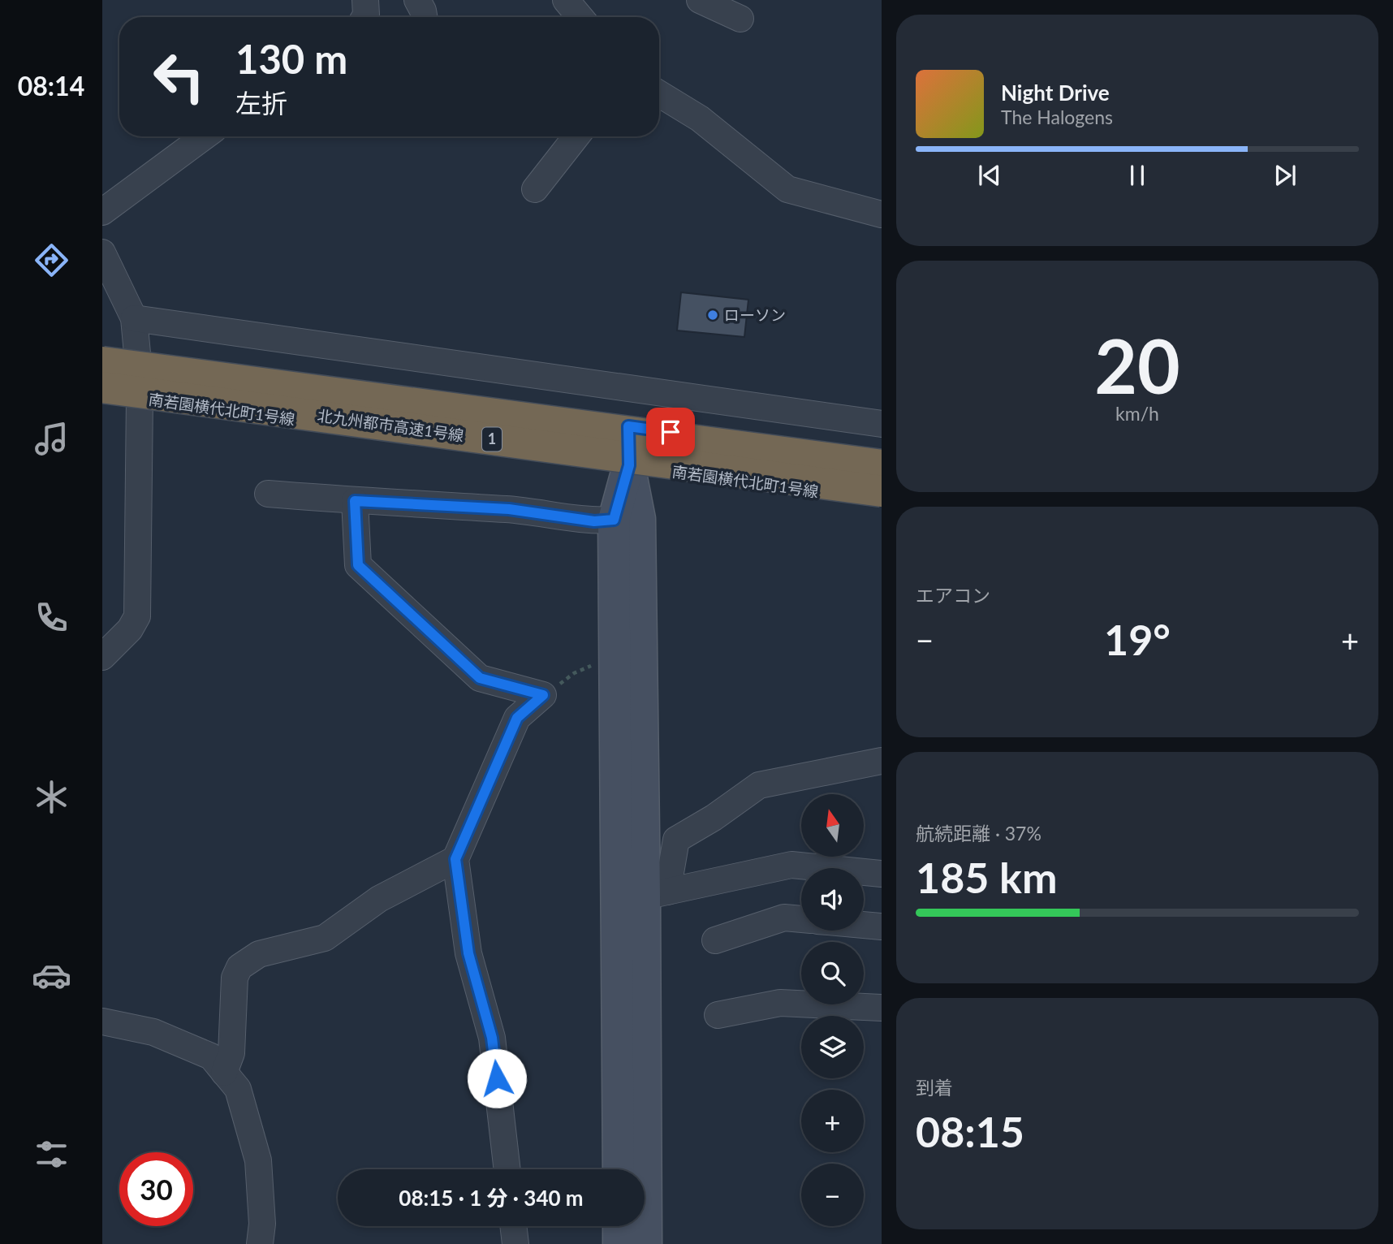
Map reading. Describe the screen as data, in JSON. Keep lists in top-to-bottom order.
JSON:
{
  "streets": {
    "highway": ["北九州都市高速1号線", "1"],
    "street": ["南若園横代北町1号線"]
  },
  "places": ["ローソン"],
  "north": "top",
  "page": {
    "tabs": "08:14",
    "turn": ["130 m", "左折"],
    "song": ["Night Drive", "The Halogens"],
    "tile": [
      ["20", "km/h"],
      "エアコン",
      ["航続距離 · 37%", "185 km"],
      ["到着", "08:15"]
    ],
    "heat": ["−", "19°", "+"],
    "map_buttons": ["+", "−"],
    "limit": "30",
    "trip": "08:15 · 1 分 · 340 m"
  }
}
